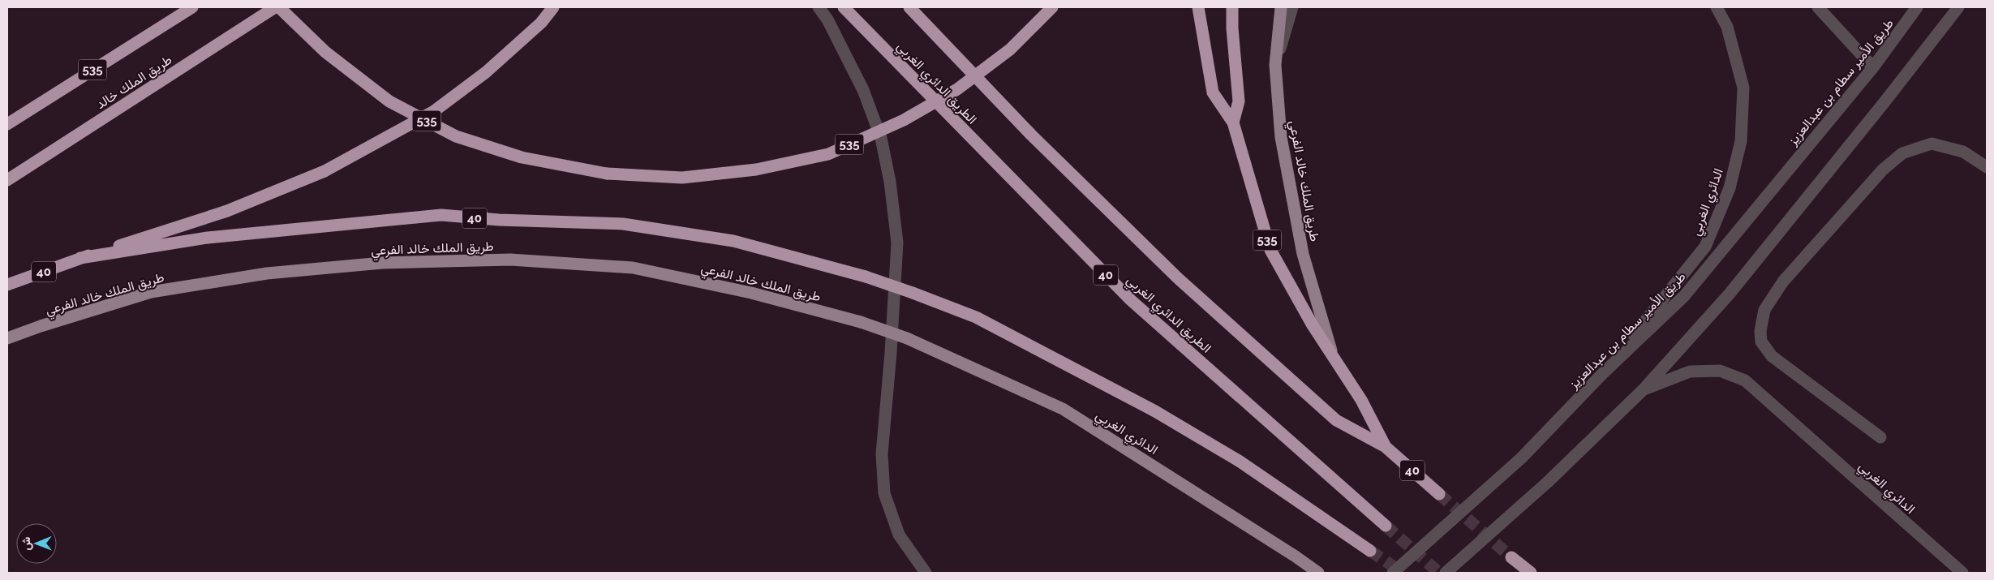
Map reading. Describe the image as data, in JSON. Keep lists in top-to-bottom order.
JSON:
{
  "streets": {
    "highway": [
      "535",
      "طريق الملك خالد",
      "الطريق الدائري الغربي",
      "40"
    ],
    "main road": ["طريق الملك خالد الفرعي", "الدائري الغربي"],
    "street": ["طريق الأمير سطام بن عبدالعزيز"]
  },
  "crossings": [
    ["535", "طريق الملك خالد الفرعي"],
    ["535", "40"],
    ["طريق الأمير سطام بن عبدالعزيز", "الدائري الغربي"],
    ["طريق الملك خالد الفرعي", "الدائري الغربي"]
  ],
  "north": "left"
}
